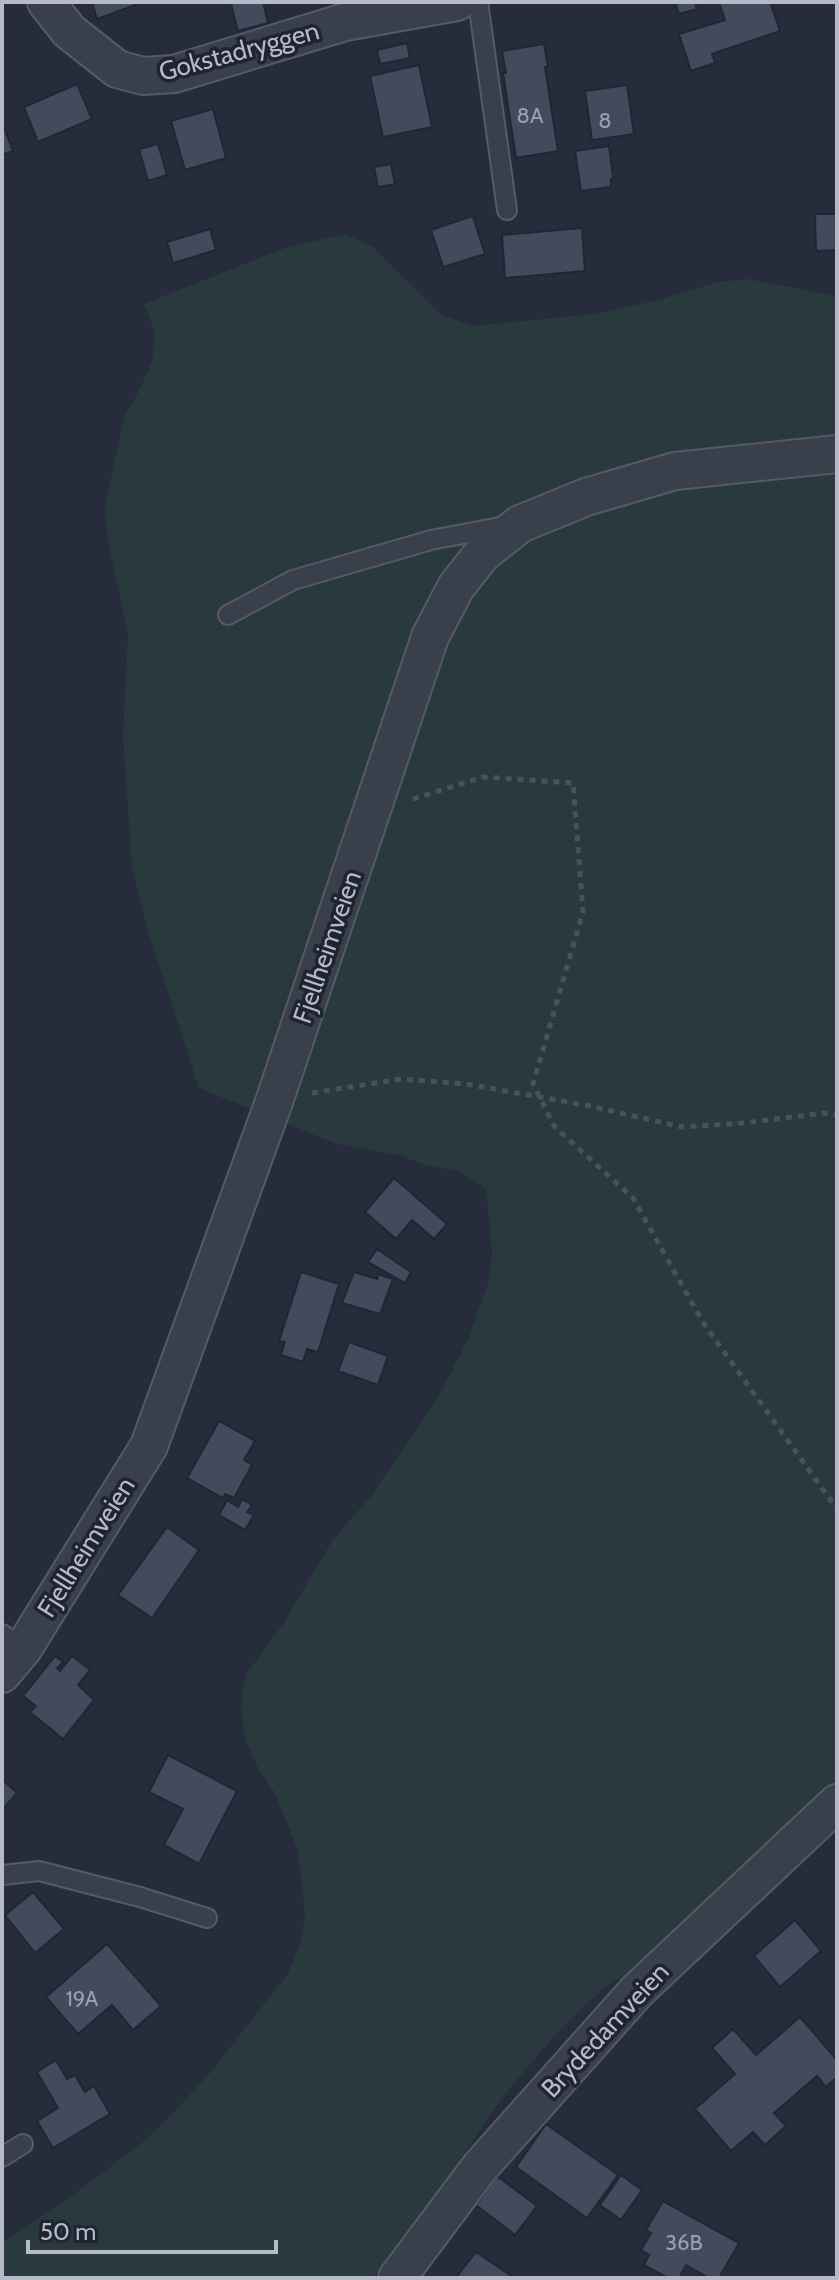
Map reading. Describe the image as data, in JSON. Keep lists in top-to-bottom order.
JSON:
{
  "streets": {
    "street": ["Gokstadryggen", "Fjellheimveien", "Brydedamveien"]
  },
  "house_numbers": [
    "8A",
    "8",
    "19A",
    "36B"
  ],
  "scale_bar": "50 m"
}
